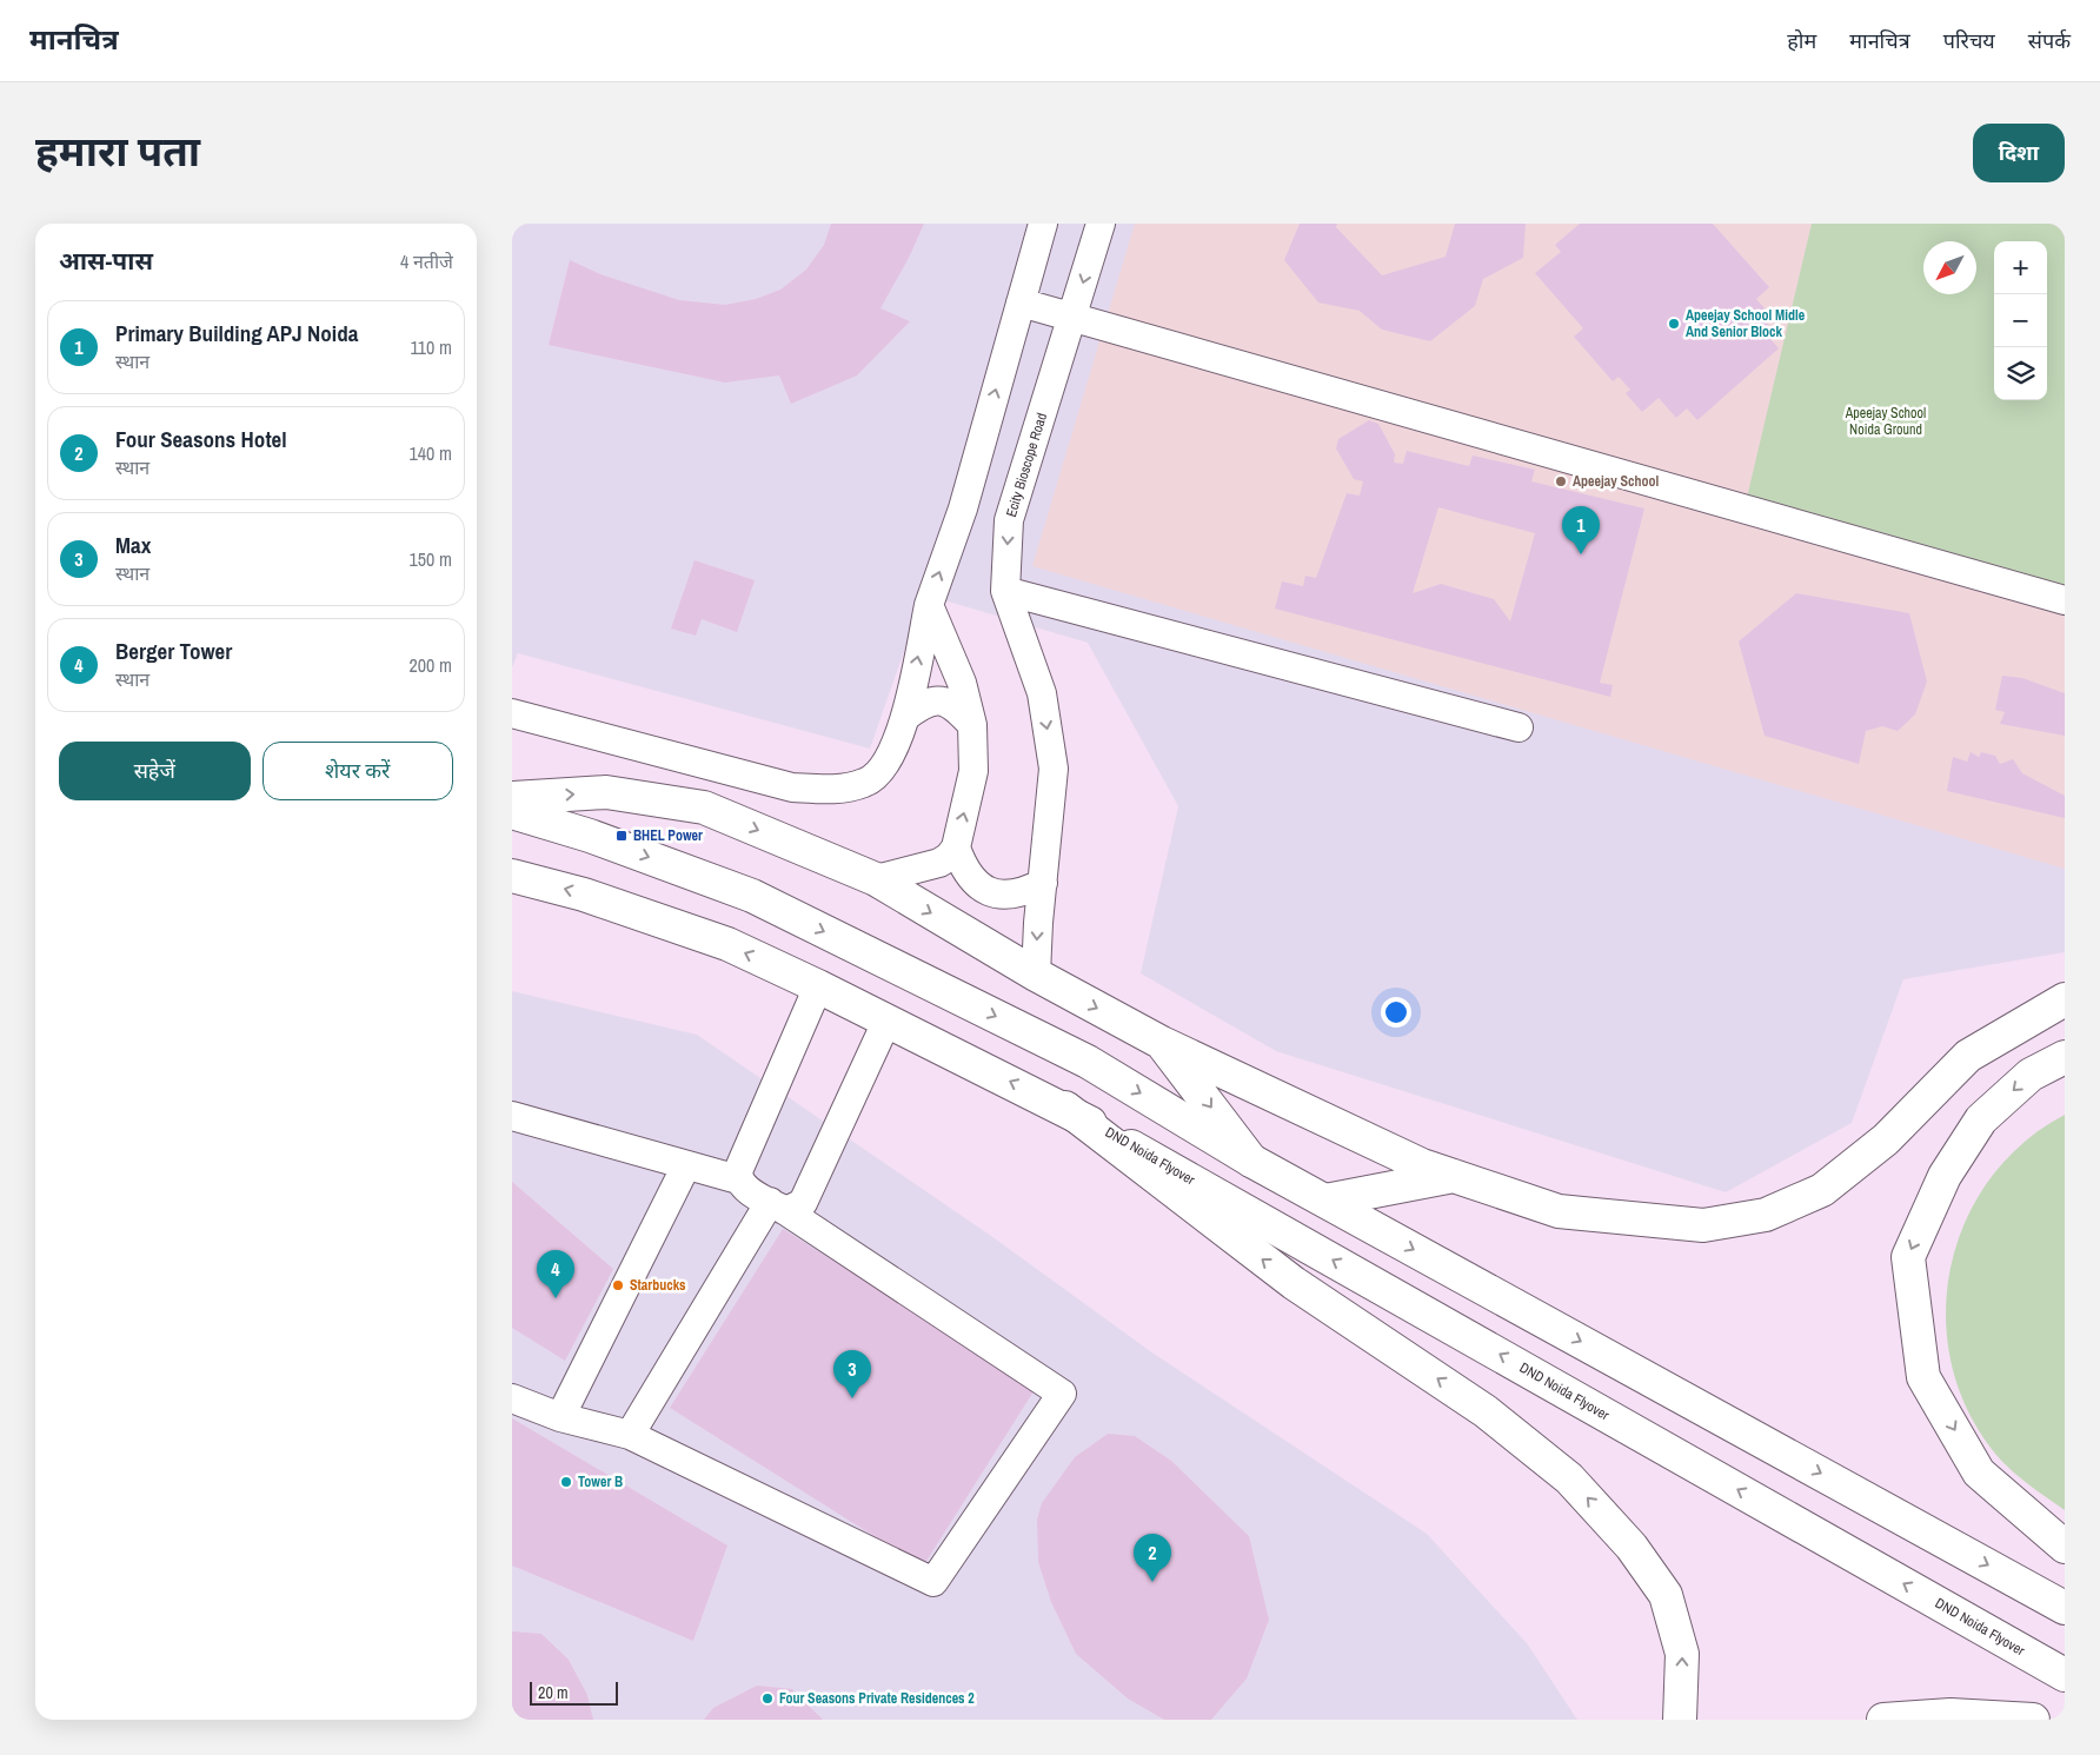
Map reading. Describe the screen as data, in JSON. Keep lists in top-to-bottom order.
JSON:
{
  "streets": {
    "main road": ["DND Noida Flyover"],
    "lane": ["Ecity Bioscope Road"]
  },
  "parks": ["Apeejay School Noida Ground"],
  "places": {
    "other": [
      "Apeejay School Midle And Senior Block",
      "Apeejay School",
      "Starbucks",
      "Tower B",
      "Four Seasons Private Residences 2"
    ],
    "transit": ["BHEL Power"]
  },
  "scale_bar": "20 m",
  "north": "bottom left",
  "page": {
    "header": "मानचित्र",
    "nav": [
      "होम",
      "मानचित्र",
      "परिचय",
      "संपर्क"
    ],
    "title": "हमारा पता",
    "buttons": [
      "दिशा",
      ["सहेजें", "शेयर करें"]
    ],
    "heading": ["आस-पास", "4 नतीजे"],
    "map_buttons": ["+", "−"],
    "list": [
      {
        "mark": "1",
        "name": "Primary Building APJ Noida",
        "note": "स्थान",
        "value": "110 m"
      },
      {
        "mark": "2",
        "name": "Four Seasons Hotel",
        "note": "स्थान",
        "value": "140 m"
      },
      {
        "mark": "3",
        "name": "Max",
        "note": "स्थान",
        "value": "150 m"
      },
      {
        "mark": "4",
        "name": "Berger Tower",
        "note": "स्थान",
        "value": "200 m"
      }
    ],
    "pins": [
      "1",
      "4",
      "3",
      "2"
    ],
    "scale": "20 m"
  }
}
